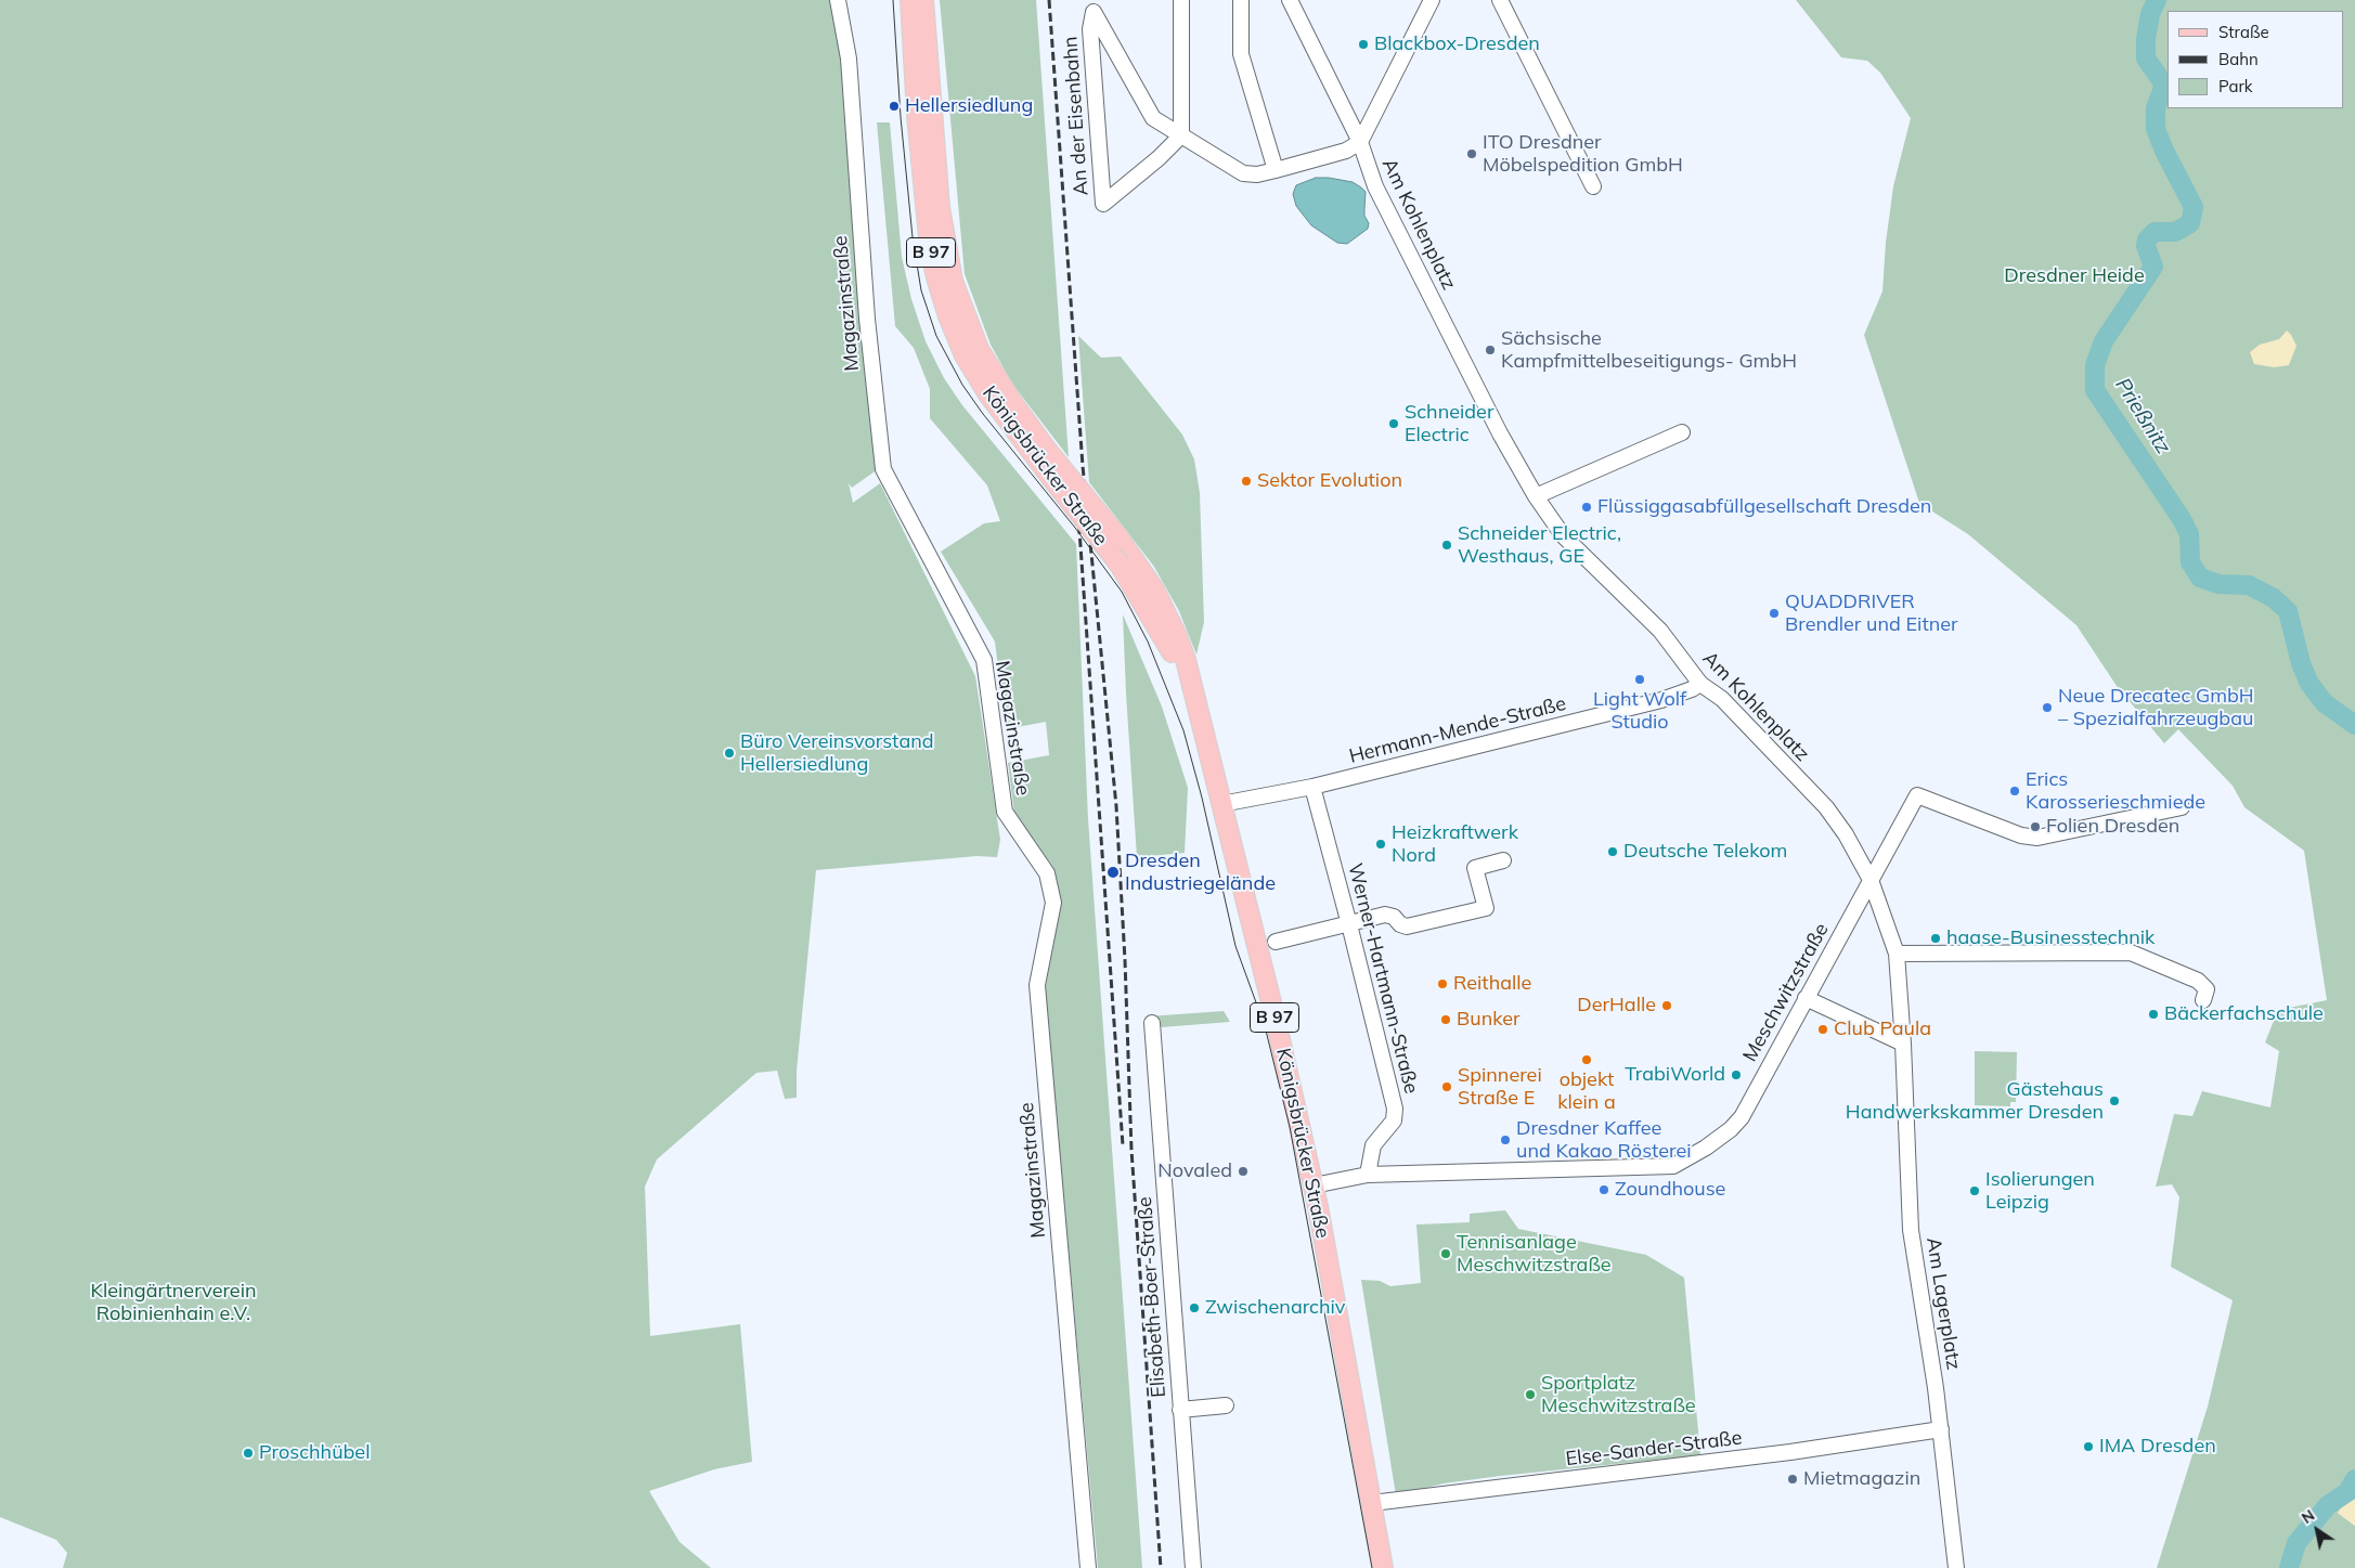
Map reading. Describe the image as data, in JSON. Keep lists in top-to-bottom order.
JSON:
{
  "streets": {
    "main road": ["B 97", "Königsbrücker Straße"],
    "street": [
      "An der Eisenbahn",
      "Am Kohlenplatz",
      "Magazinstraße",
      "Hermann-Mende-Straße",
      "Werner-Hartmann-Straße",
      "Meschwitzstraße",
      "Elisabeth-Boer-Straße",
      "Am Lagerplatz",
      "Else-Sander-Straße"
    ]
  },
  "crossings": [
    ["Am Kohlenplatz", "Hermann-Mende-Straße"],
    ["Am Kohlenplatz", "Meschwitzstraße"],
    ["Am Kohlenplatz", "Am Lagerplatz"],
    ["Königsbrücker Straße", "Hermann-Mende-Straße"],
    ["Königsbrücker Straße", "Meschwitzstraße"],
    ["Königsbrücker Straße", "Else-Sander-Straße"],
    ["Hermann-Mende-Straße", "Werner-Hartmann-Straße"],
    ["Werner-Hartmann-Straße", "Meschwitzstraße"],
    ["Meschwitzstraße", "Am Lagerplatz"],
    ["Am Lagerplatz", "Else-Sander-Straße"]
  ],
  "water": ["Prießnitz"],
  "parks": ["Dresdner Heide", "Kleingärtnerverein Robinienhain e.V."],
  "places": [
    "Blackbox-Dresden",
    "Hellersiedlung",
    "ITO Dresdner Möbelspedition GmbH",
    "Sächsische Kampfmittelbeseitigungs- GmbH",
    "Schneider Electric",
    "Sektor Evolution",
    "Flüssiggasabfüllgesellschaft Dresden",
    "Schneider Electric, Westhaus, GE",
    "QUADDRIVER Brendler und Eitner",
    "Light Wolf Studio",
    "Neue Drecatec GmbH – Spezialfahrzeugbau",
    "Büro Vereinsvorstand Hellersiedlung",
    "Erics Karosserieschmiede",
    "Folien Dresden",
    "Heizkraftwerk Nord",
    "Deutsche Telekom",
    "Dresden Industriegelände",
    "haase-Businesstechnik",
    "Reithalle",
    "DerHalle",
    "Bäckerfachschule",
    "Bunker",
    "Club Paula",
    "objekt klein a",
    "TrabiWorld",
    "Spinnerei Straße E",
    "Gästehaus Handwerkskammer Dresden",
    "Dresdner Kaffee und Kakao Rösterei",
    "Novaled",
    "Zoundhouse",
    "Isolierungen Leipzig",
    "Tennisanlage Meschwitzstraße",
    "Zwischenarchiv",
    "Sportplatz Meschwitzstraße",
    "IMA Dresden",
    "Proschhübel",
    "Mietmagazin"
  ],
  "legend": ["Straße", "Bahn", "Park"],
  "north": "top left"
}
